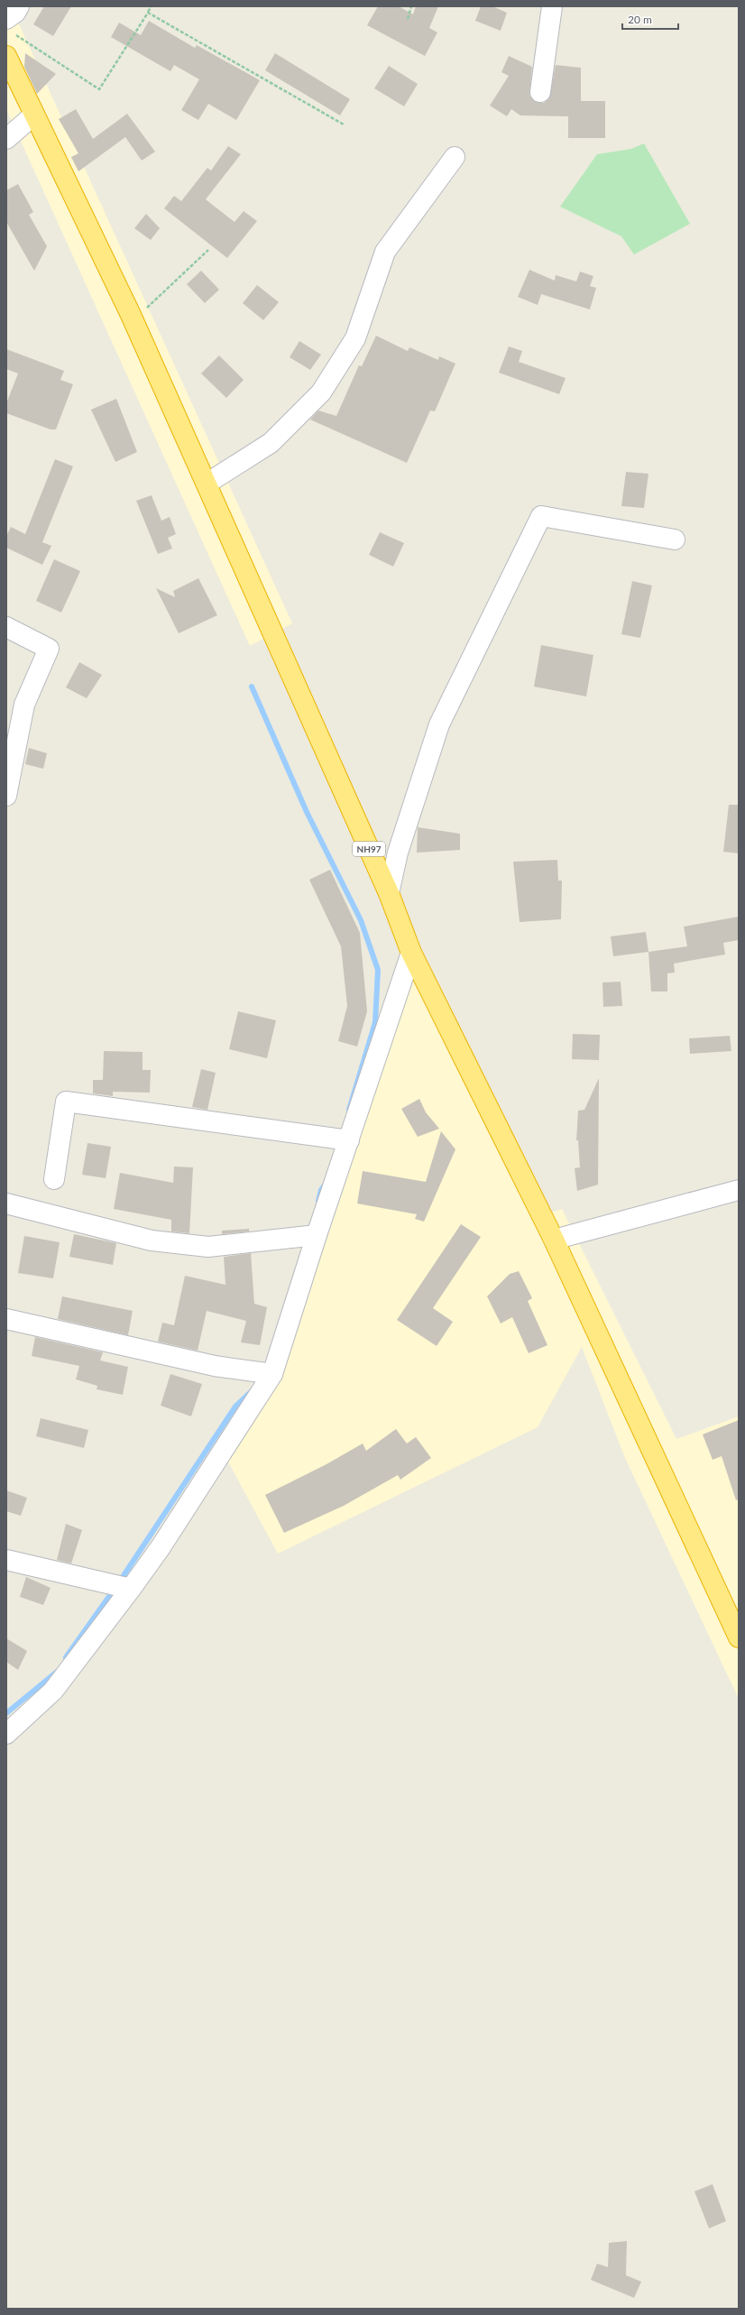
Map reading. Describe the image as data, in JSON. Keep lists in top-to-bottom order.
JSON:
{
  "streets": {
    "highway": ["NH97"]
  },
  "scale_bar": "20 m"
}
